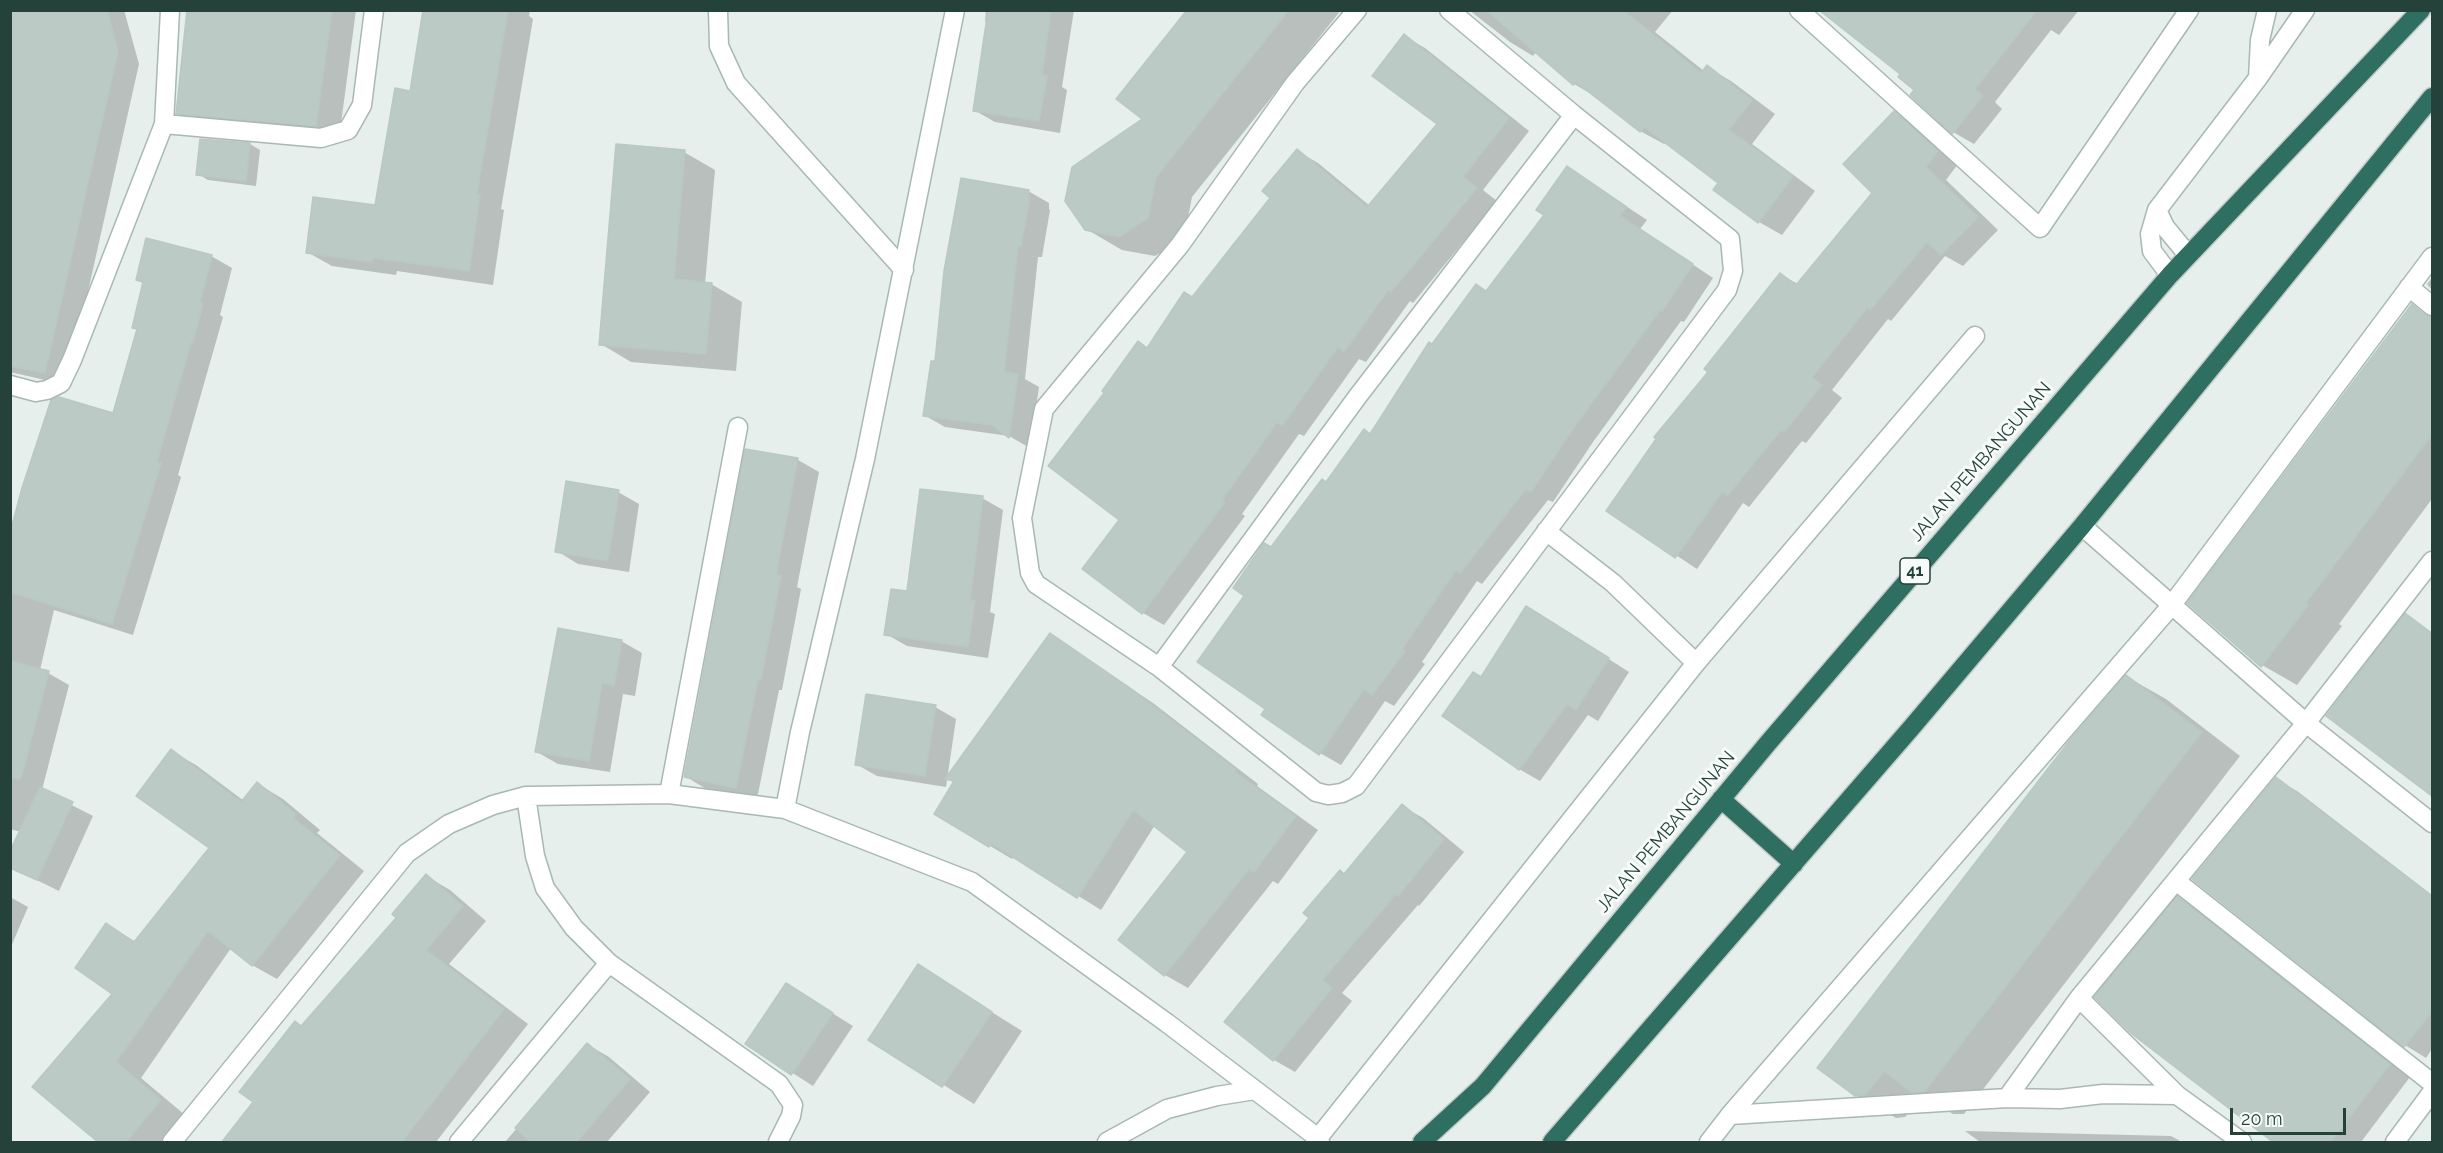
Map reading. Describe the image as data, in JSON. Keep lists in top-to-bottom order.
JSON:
{
  "streets": {
    "highway": ["JALAN PEMBANGUNAN", "41"]
  },
  "scale_bar": "20 m"
}
